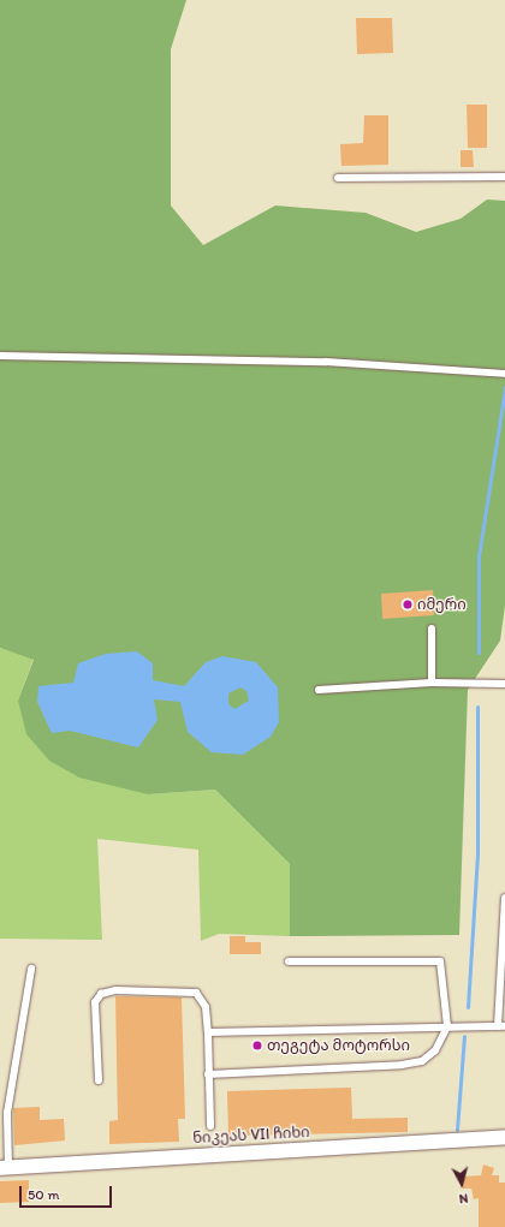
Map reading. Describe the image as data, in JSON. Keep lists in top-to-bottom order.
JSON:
{
  "streets": {
    "street": ["ნიკეას VII ჩიხი"]
  },
  "places": ["იმერი", "თეგეტა მოტორსი"],
  "scale_bar": "50 m",
  "north": "bottom"
}
